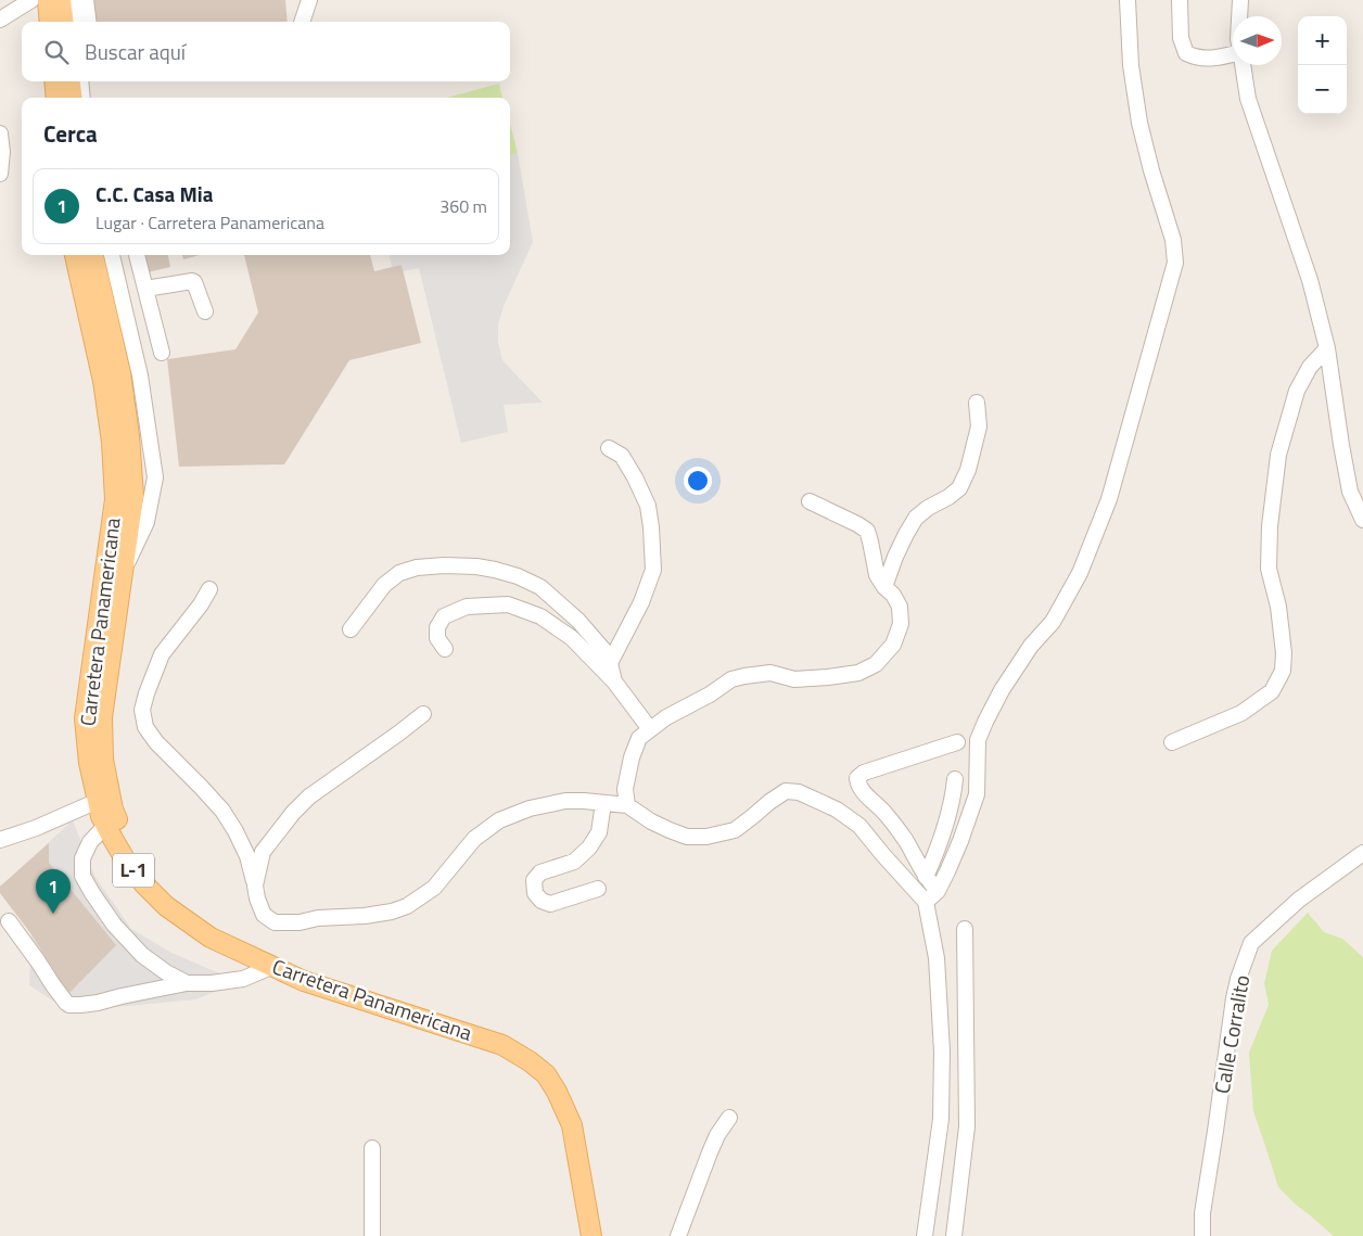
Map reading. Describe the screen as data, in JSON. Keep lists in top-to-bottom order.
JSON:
{
  "streets": {
    "main road": ["Carretera Panamericana", "L-1"],
    "street": ["Calle Corralito"]
  },
  "crossings": [
    ["Carretera Panamericana", "L-1"]
  ],
  "north": "right",
  "page": {
    "map_buttons": ["+", "−"],
    "search": "Buscar aquí",
    "heading": "Cerca",
    "list": [
      {
        "mark": "1",
        "name": "C.C. Casa Mia",
        "note": "Lugar · Carretera Panamericana",
        "value": "360 m"
      }
    ],
    "pins": "1"
  }
}
